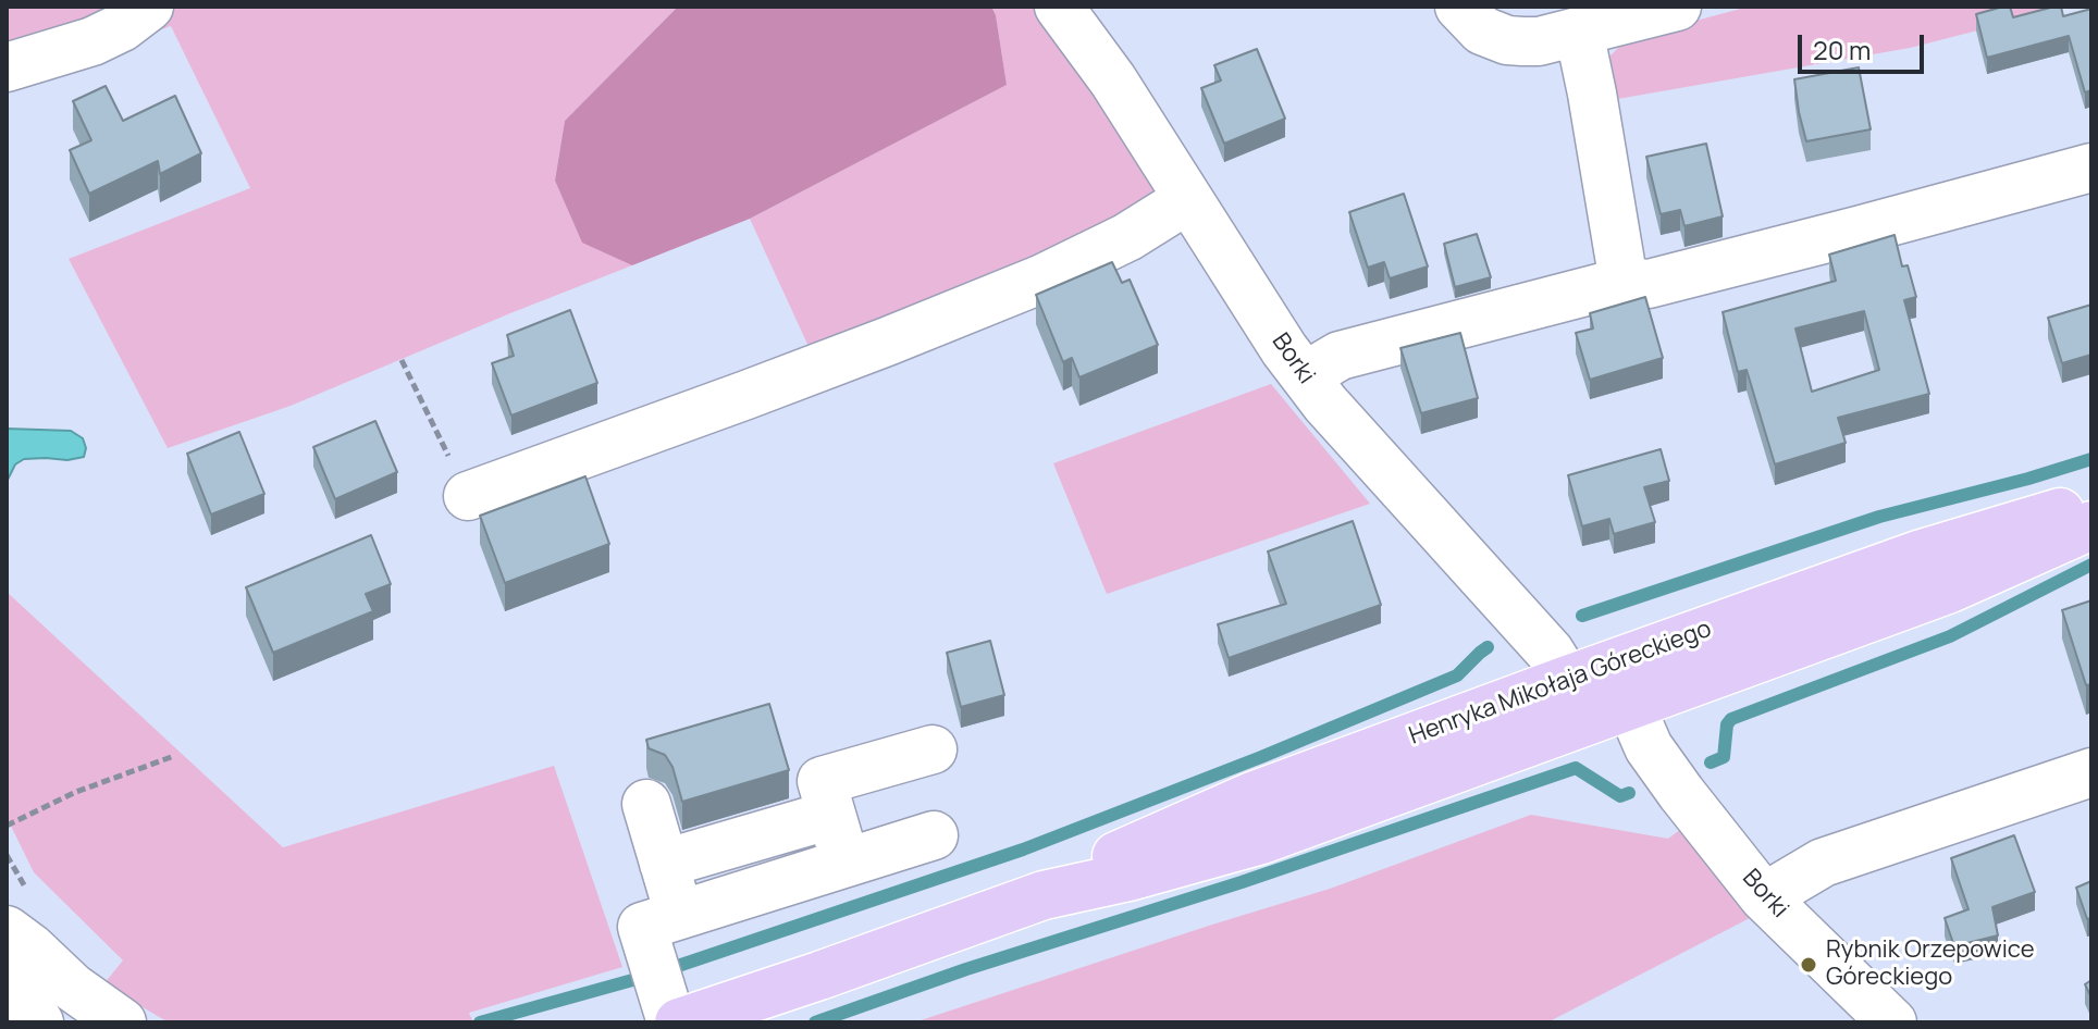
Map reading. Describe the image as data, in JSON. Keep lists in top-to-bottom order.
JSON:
{
  "streets": {
    "main road": ["Henryka Mikołaja Góreckiego"],
    "street": ["Borki"]
  },
  "crossings": [
    ["Borki", "Henryka Mikołaja Góreckiego"]
  ],
  "places": ["Rybnik Orzepowice Góreckiego"],
  "scale_bar": "20 m"
}
